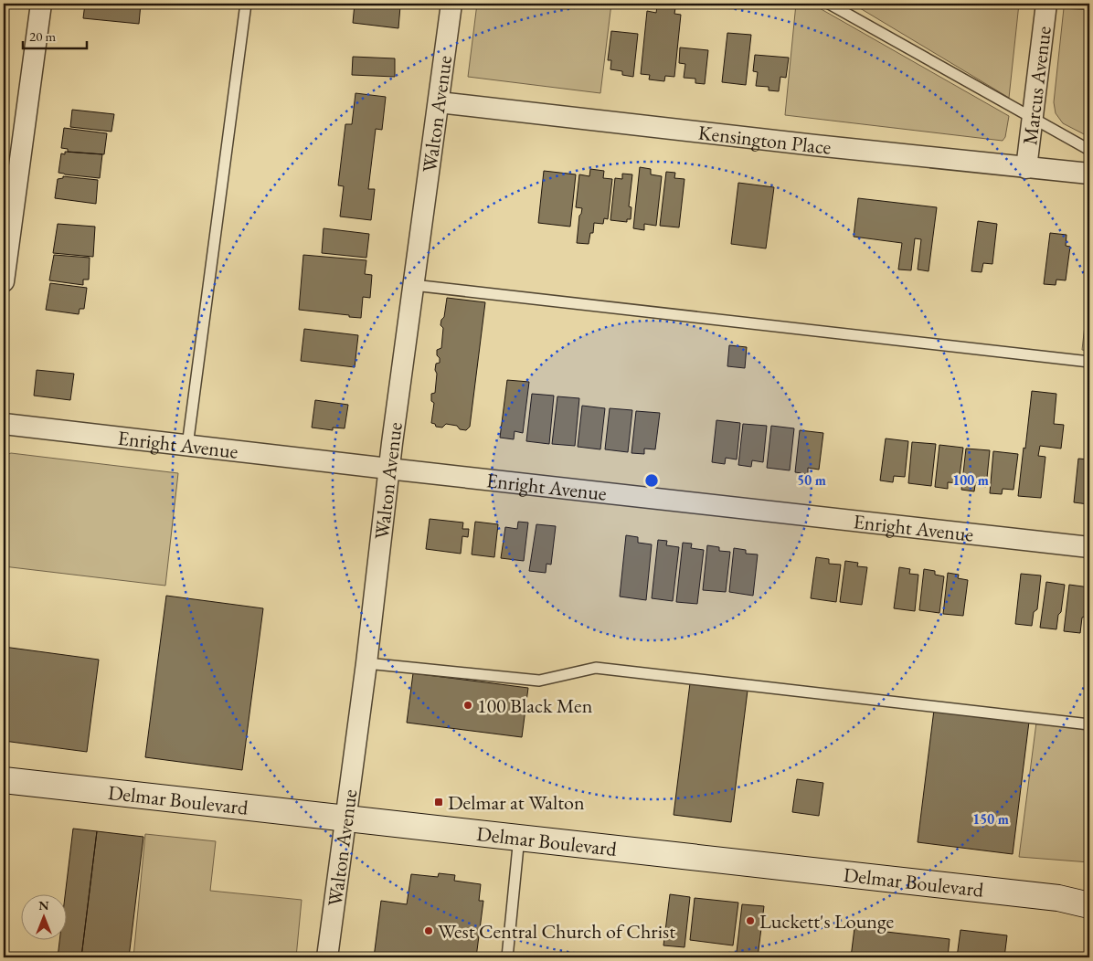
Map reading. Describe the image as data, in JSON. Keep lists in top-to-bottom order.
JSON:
{
  "streets": {
    "main road": ["Delmar Boulevard"],
    "street": [
      "Marcus Avenue",
      "Walton Avenue",
      "Kensington Place",
      "Enright Avenue"
    ]
  },
  "crossings": [
    ["Marcus Avenue", "Kensington Place"],
    ["Walton Avenue", "Kensington Place"],
    ["Walton Avenue", "Enright Avenue"],
    ["Walton Avenue", "Delmar Boulevard"]
  ],
  "places": {
    "other": ["100 Black Men", "Luckett's Lounge", "West Central Church of Christ"],
    "transit": ["Delmar at Walton"]
  },
  "scale_bar": "20 m",
  "north": "top",
  "rings": ["50 m", "100 m", "150 m"]
}
